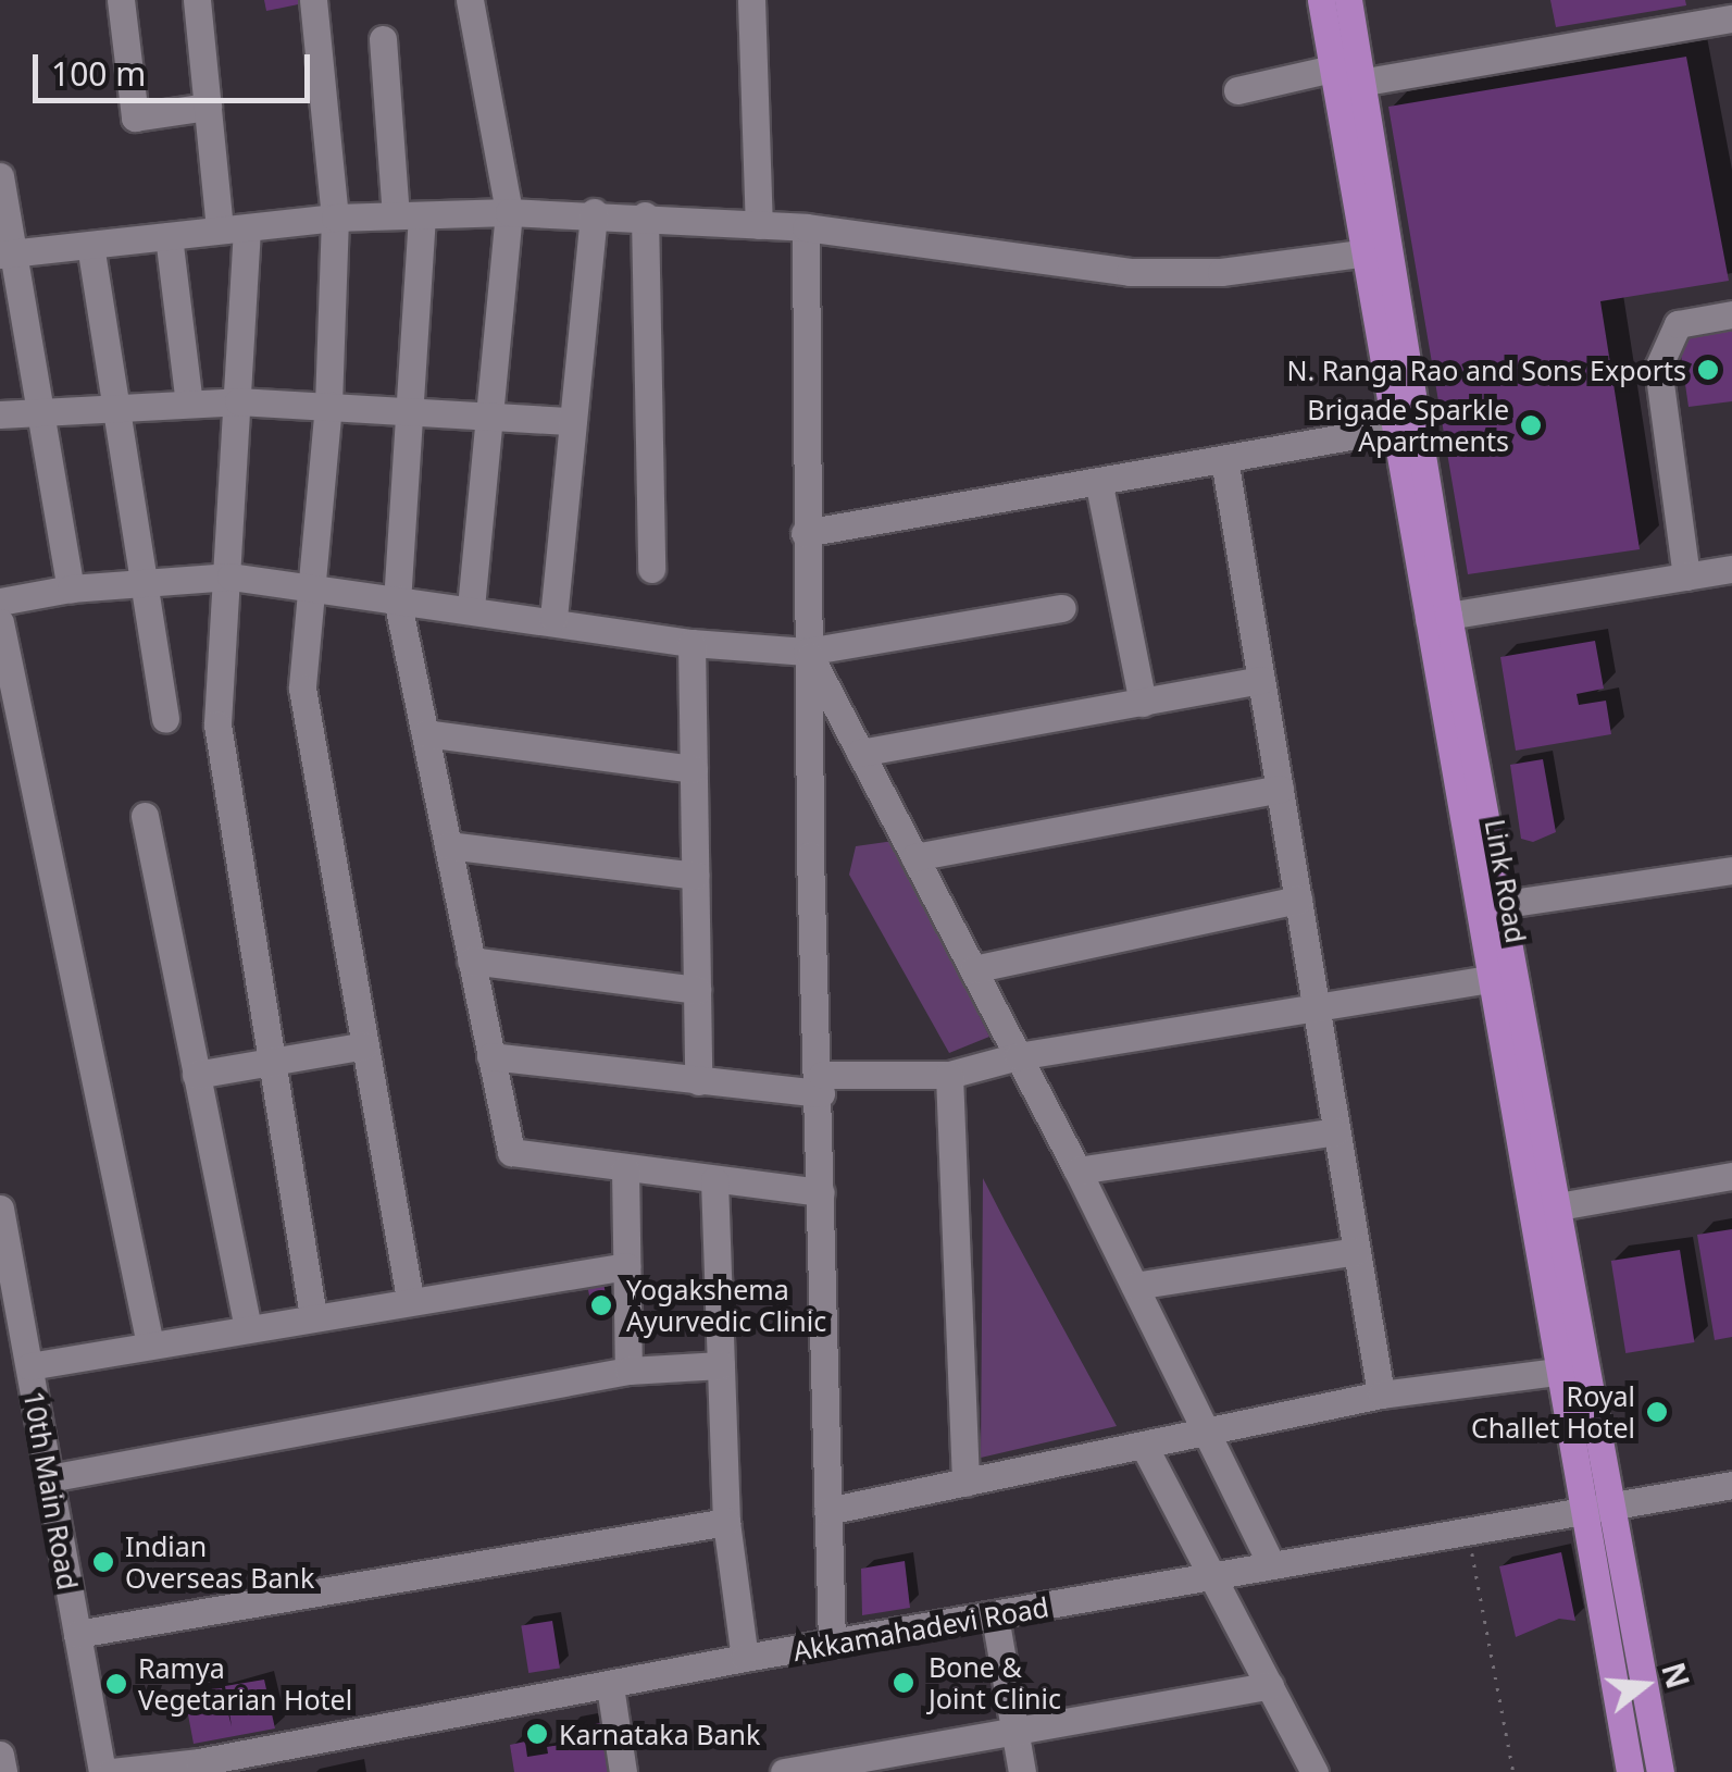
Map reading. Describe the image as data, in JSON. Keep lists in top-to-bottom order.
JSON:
{
  "streets": {
    "main road": ["Link Road"],
    "street": ["10th Main Road", "Akkamahadevi Road"]
  },
  "crossings": [
    ["Link Road", "Akkamahadevi Road"],
    ["10th Main Road", "Akkamahadevi Road"]
  ],
  "places": [
    "N. Ranga Rao and Sons Exports",
    "Brigade Sparkle Apartments",
    "Yogakshema Ayurvedic Clinic",
    "Royal Challet Hotel",
    "Indian Overseas Bank",
    "Bone & Joint Clinic",
    "Ramya Vegetarian Hotel",
    "Karnataka Bank"
  ],
  "scale_bar": "100 m",
  "north": "right"
}
